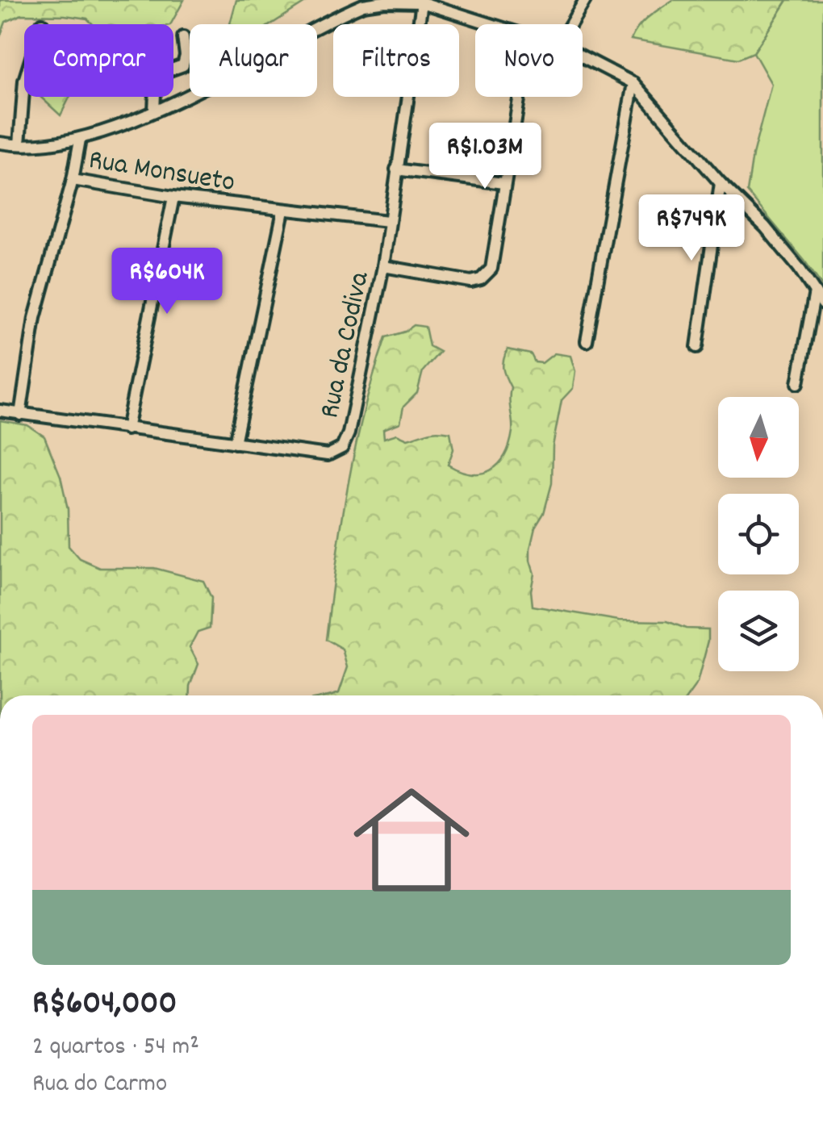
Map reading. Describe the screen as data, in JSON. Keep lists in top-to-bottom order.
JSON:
{
  "streets": {
    "street": ["Rua Monsueto", "Rua da Codiva"]
  },
  "crossings": [
    ["Rua Monsueto", "Rua da Codiva"]
  ],
  "north": "bottom",
  "page": {
    "chip": [
      "Comprar",
      "Alugar",
      "Filtros",
      "Novo"
    ],
    "price": ["R$1.03M", "R$749K", "R$604K"],
    "list": [
      {
        "name": "R$604,000",
        "note": "2 quartos · 54 m² · Rua do Carmo"
      }
    ]
  }
}
